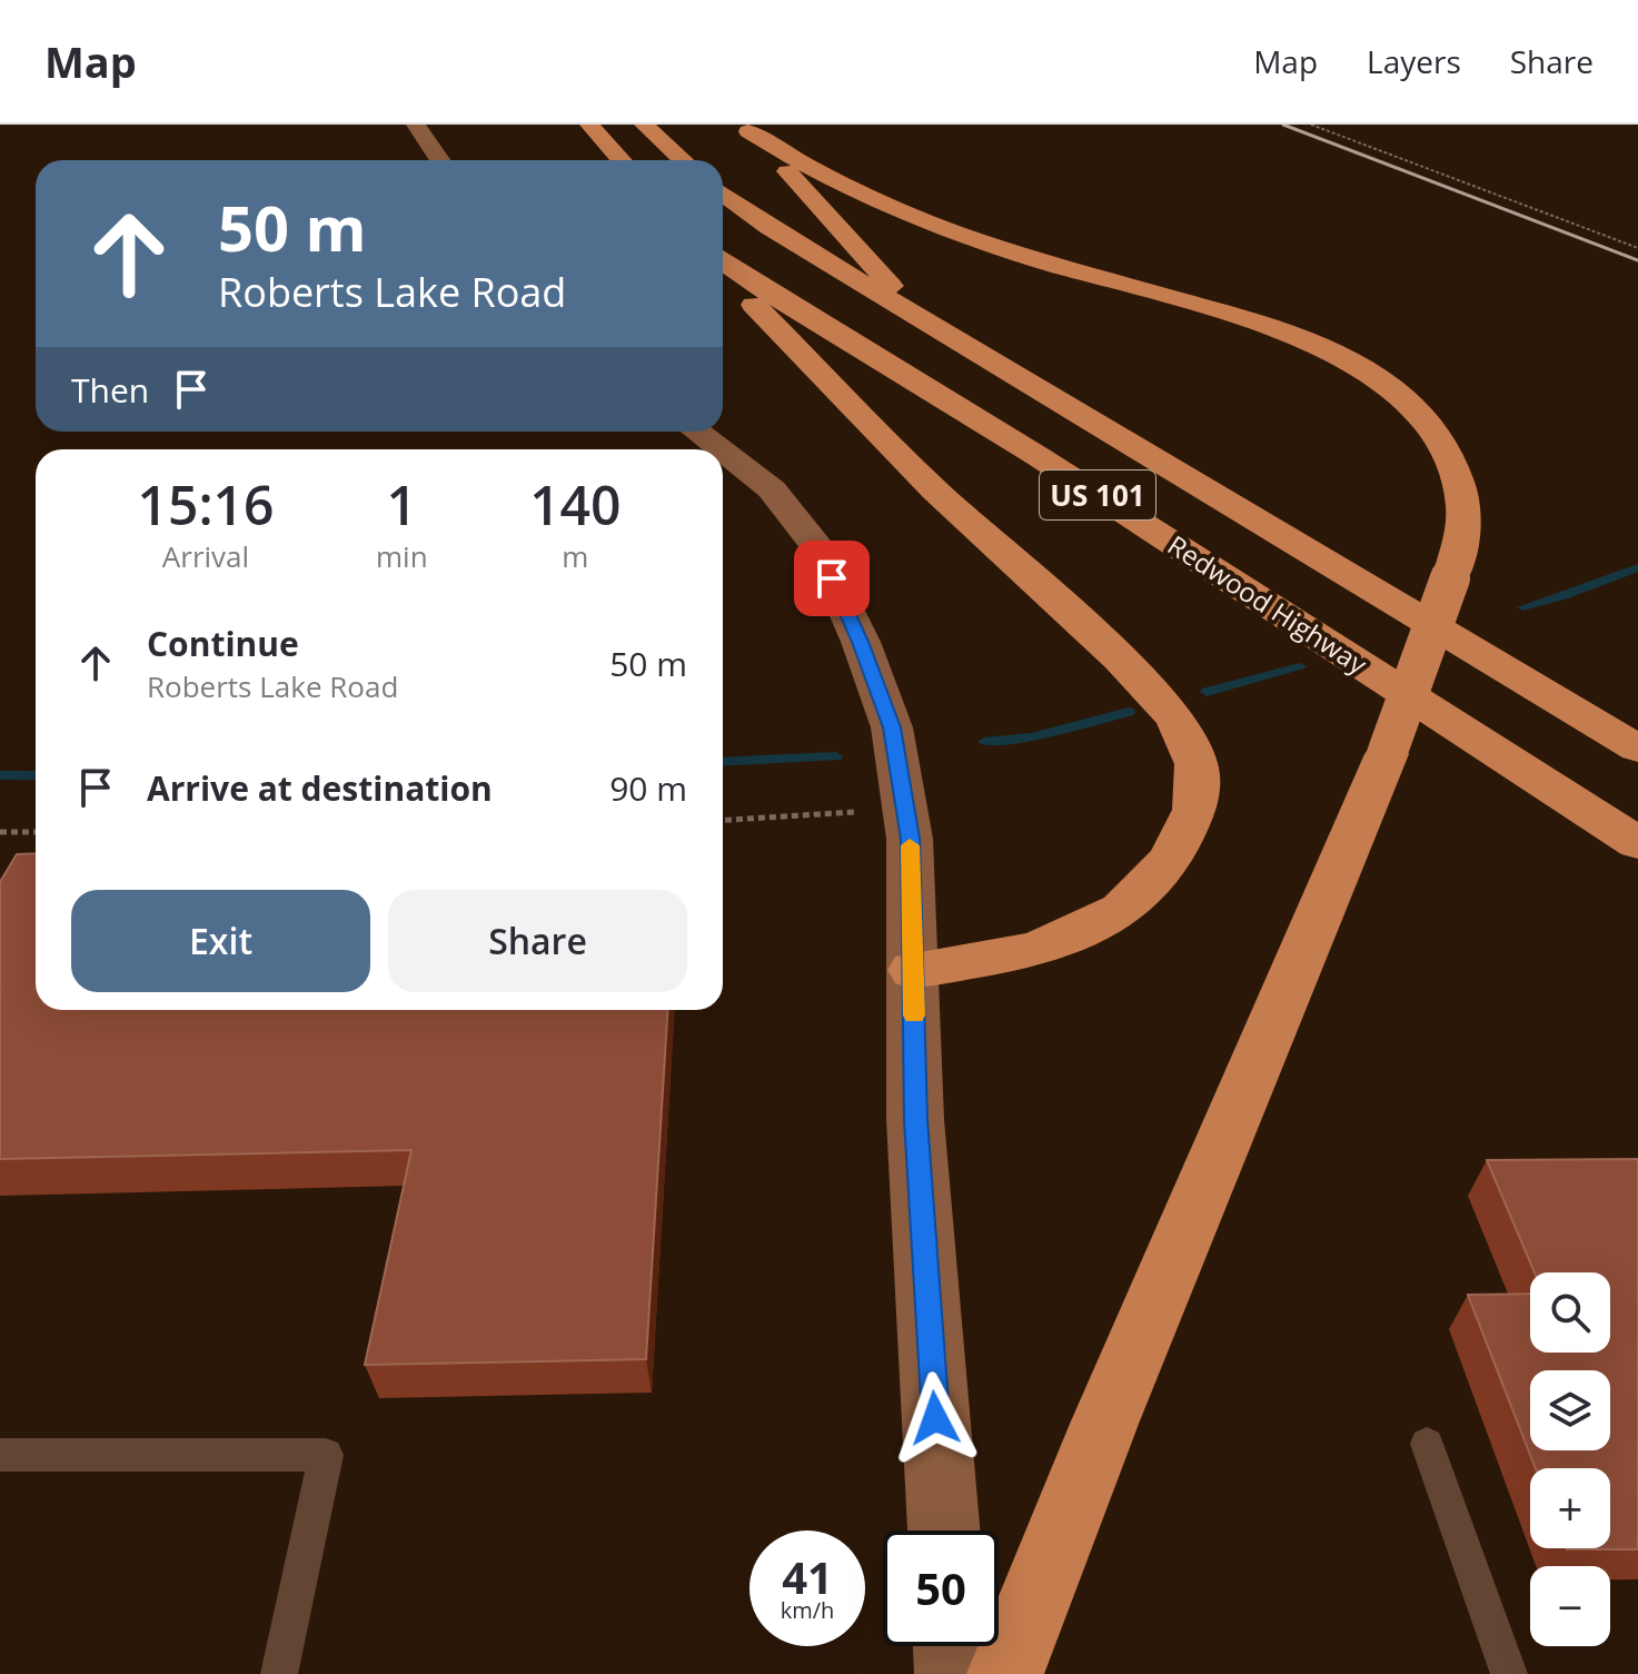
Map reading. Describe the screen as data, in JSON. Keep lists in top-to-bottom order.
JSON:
{
  "streets": {
    "highway": ["US 101", "Redwood Highway"]
  },
  "page": {
    "header": "Map",
    "nav": ["Map", "Layers", "Share"],
    "turn": ["50 m", "Roberts Lake Road"],
    "then": "Then",
    "eta": [
      "15:16",
      "Arrival",
      "1",
      "min",
      "140",
      "m"
    ],
    "list": [
      {
        "name": "Continue",
        "note": "Roberts Lake Road",
        "value": "50 m"
      },
      {
        "name": "Arrive at destination",
        "value": "90 m"
      }
    ],
    "buttons": ["Exit", "Share"],
    "map_buttons": ["+", "−"],
    "speed": "41 km/h",
    "limit": "50"
  }
}
